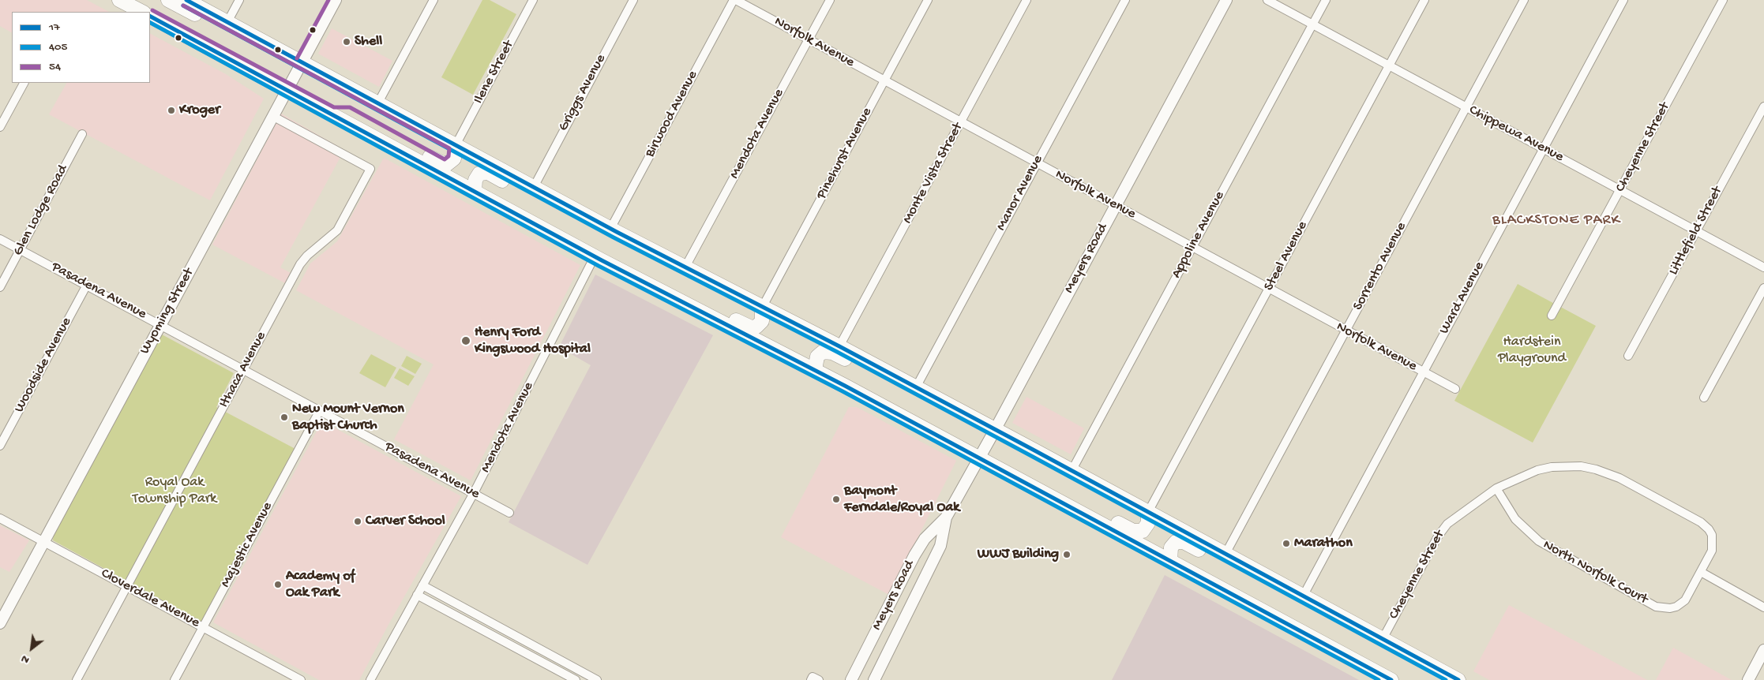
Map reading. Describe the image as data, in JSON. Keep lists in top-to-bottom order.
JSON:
{
  "streets": {
    "street": [
      "Norfolk Avenue",
      "Ilene Street",
      "Griggs Avenue",
      "Birwood Avenue",
      "Mendota Avenue",
      "Chippewa Avenue",
      "Cheyenne Street",
      "Pinehurst Avenue",
      "Monte Vista Street",
      "Manor Avenue",
      "Glen Lodge Road",
      "Littlefield Street",
      "Appoline Avenue",
      "Steel Avenue",
      "Meyers Road",
      "Sorrento Avenue",
      "Pasadena Avenue",
      "Ward Avenue",
      "Wyoming Street",
      "Woodside Avenue",
      "Ithaca Avenue",
      "Majestic Avenue",
      "North Norfolk Court",
      "Cloverdale Avenue"
    ]
  },
  "crossings": [
    ["Norfolk Avenue", "Birwood Avenue"],
    ["Norfolk Avenue", "Mendota Avenue"],
    ["Norfolk Avenue", "Pinehurst Avenue"],
    ["Norfolk Avenue", "Monte Vista Street"],
    ["Norfolk Avenue", "Manor Avenue"],
    ["Norfolk Avenue", "Appoline Avenue"],
    ["Norfolk Avenue", "Steel Avenue"],
    ["Norfolk Avenue", "Meyers Road"],
    ["Norfolk Avenue", "Sorrento Avenue"],
    ["Norfolk Avenue", "Ward Avenue"],
    ["Mendota Avenue", "Pasadena Avenue"],
    ["Chippewa Avenue", "Cheyenne Street"],
    ["Chippewa Avenue", "Littlefield Street"],
    ["Chippewa Avenue", "Appoline Avenue"],
    ["Chippewa Avenue", "Steel Avenue"],
    ["Chippewa Avenue", "Sorrento Avenue"],
    ["Chippewa Avenue", "Ward Avenue"],
    ["Cheyenne Street", "North Norfolk Court"],
    ["Glen Lodge Road", "Pasadena Avenue"],
    ["Pasadena Avenue", "Wyoming Street"],
    ["Pasadena Avenue", "Woodside Avenue"],
    ["Pasadena Avenue", "Ithaca Avenue"],
    ["Pasadena Avenue", "Majestic Avenue"],
    ["Wyoming Street", "Ithaca Avenue"],
    ["Wyoming Street", "Cloverdale Avenue"],
    ["Ithaca Avenue", "Cloverdale Avenue"],
    ["Majestic Avenue", "Cloverdale Avenue"]
  ],
  "districts": ["BLACKSTONE PARK"],
  "parks": ["Hardstein Playground", "Royal Oak Township Park"],
  "places": [
    "Shell",
    "Kroger",
    "Henry Ford Kingswood Hospital",
    "New Mount Vernon Baptist Church",
    "Baymont Ferndale/Royal Oak",
    "Carver School",
    "Marathon",
    "WWJ Building",
    "Academy of Oak Park"
  ],
  "lines": ["transit line 17", "transit line 54", "transit line 405"],
  "legend": ["17", "405", "54"],
  "north": "bottom left"
}
